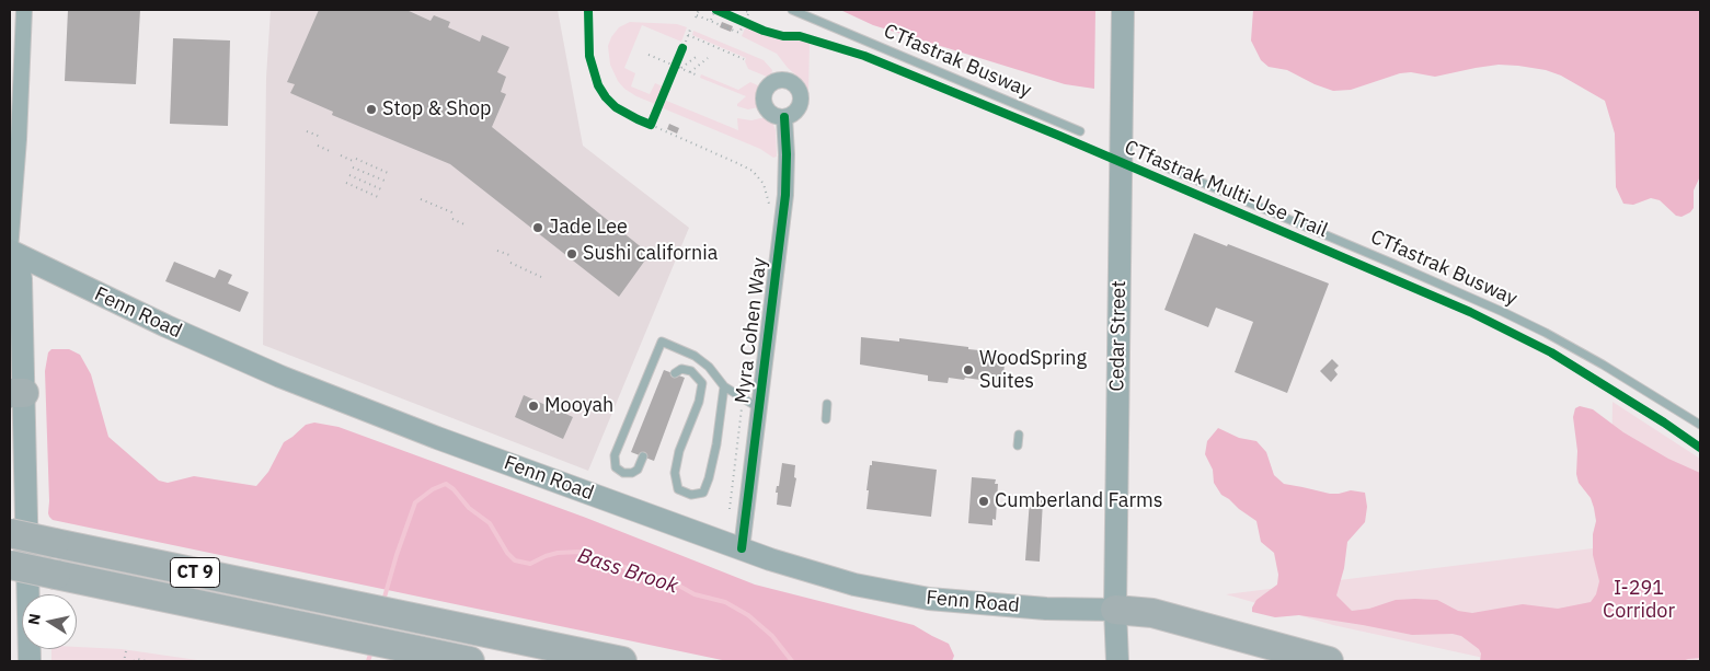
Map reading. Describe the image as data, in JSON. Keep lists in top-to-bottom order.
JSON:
{
  "streets": {
    "highway": ["CT 9"],
    "main road": ["Fenn Road", "Cedar Street"],
    "street": ["Myra Cohen Way"],
    "lane": ["CTfastrak Busway"],
    "cycle path": ["CTfastrak Multi-Use Trail"]
  },
  "crossings": [
    ["Fenn Road", "Myra Cohen Way"],
    ["Fenn Road", "Cedar Street"]
  ],
  "water": ["Bass Brook"],
  "parks": ["I-291 Corridor"],
  "places": [
    "Stop & Shop",
    "Jade Lee",
    "Sushi california",
    "WoodSpring Suites",
    "Mooyah",
    "Cumberland Farms"
  ],
  "north": "left"
}
